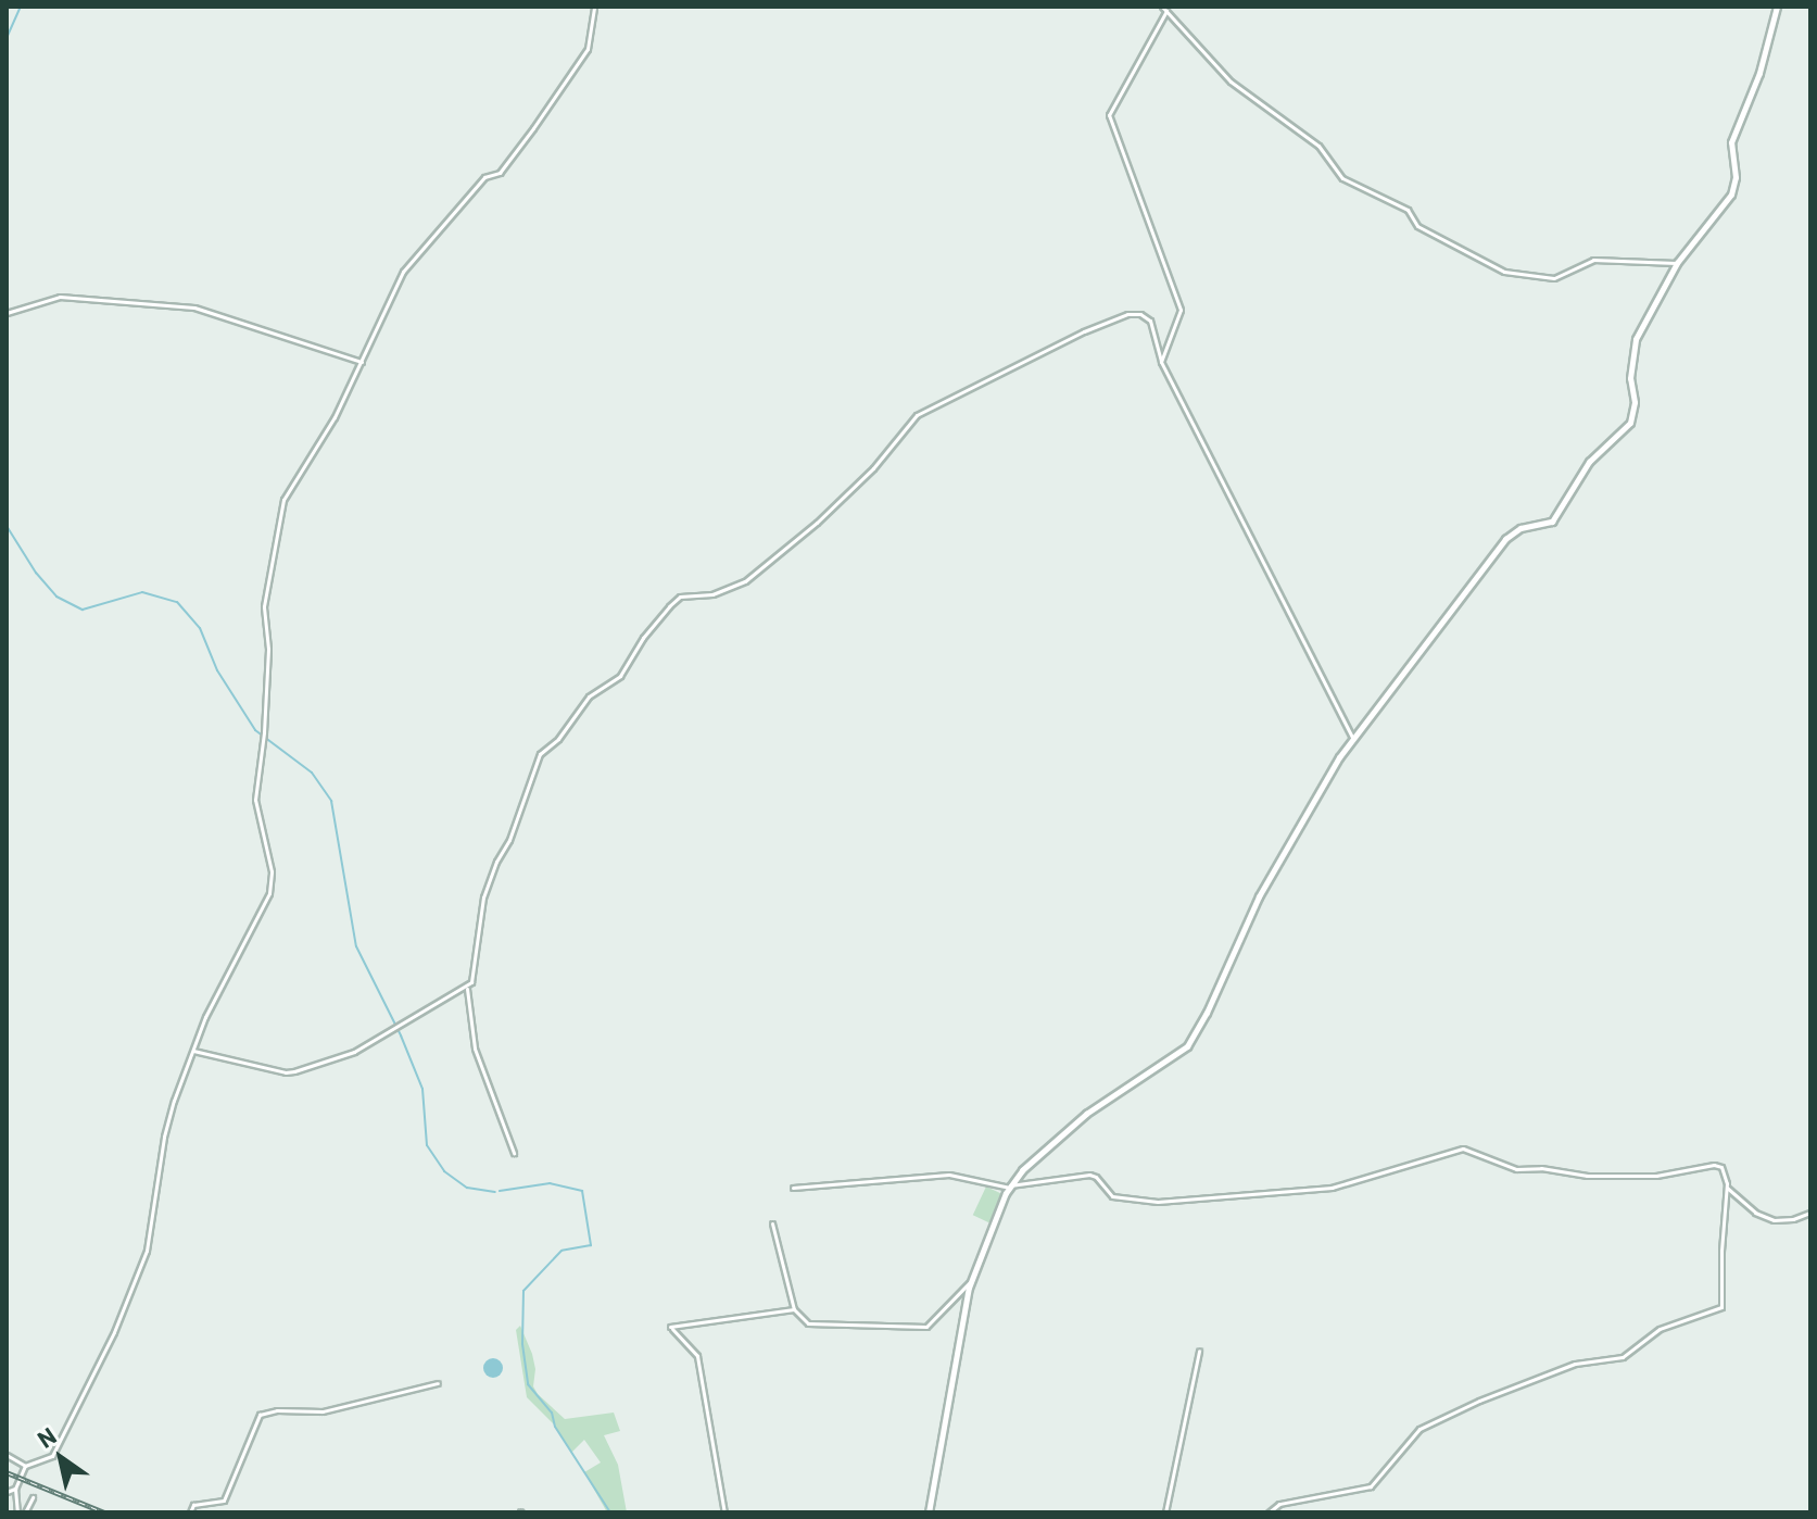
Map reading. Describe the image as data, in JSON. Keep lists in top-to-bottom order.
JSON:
{
  "north": "top left"
}
